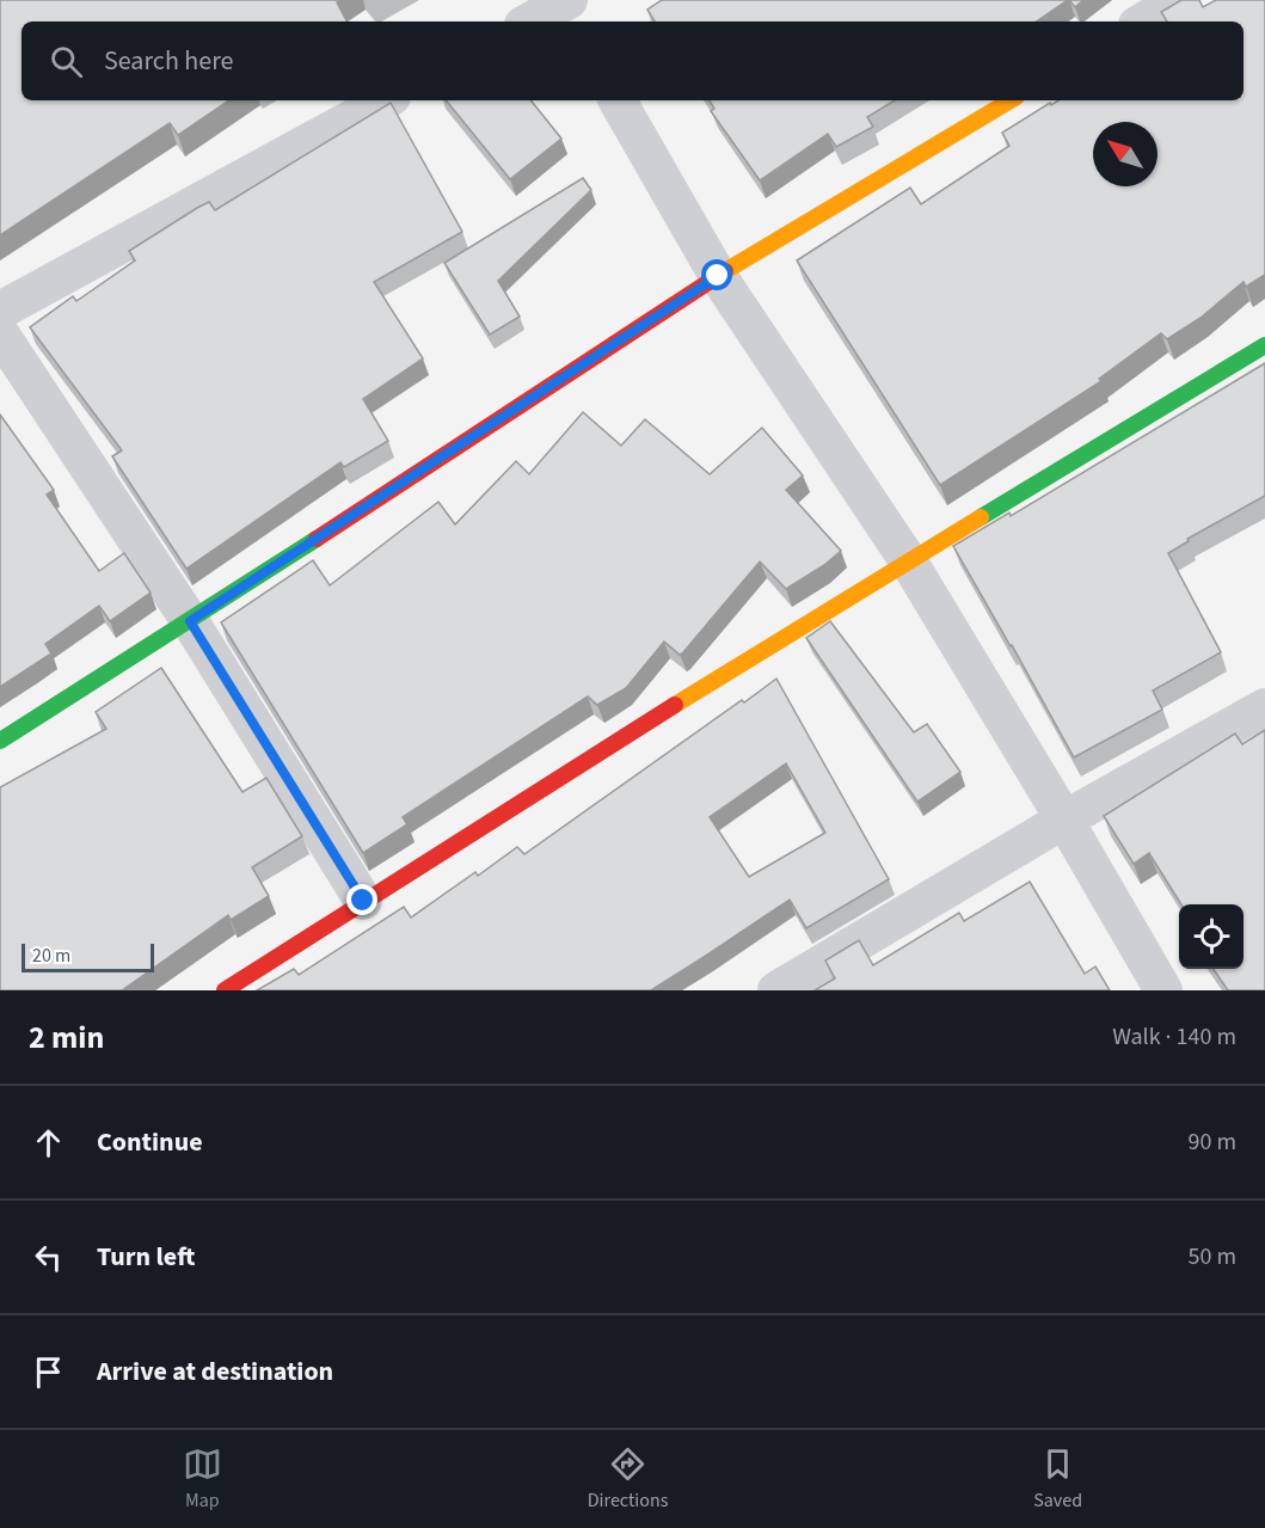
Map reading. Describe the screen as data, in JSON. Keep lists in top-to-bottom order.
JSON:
{
  "scale_bar": "20 m",
  "north": "top left",
  "page": {
    "search": "Search here",
    "scale": "20 m",
    "heading": ["2 min", "Walk · 140 m"],
    "list": [
      ["Continue", "90 m"],
      ["Turn left", "50 m"],
      "Arrive at destination"
    ],
    "nav": ["Map", "Directions", "Saved"]
  }
}
